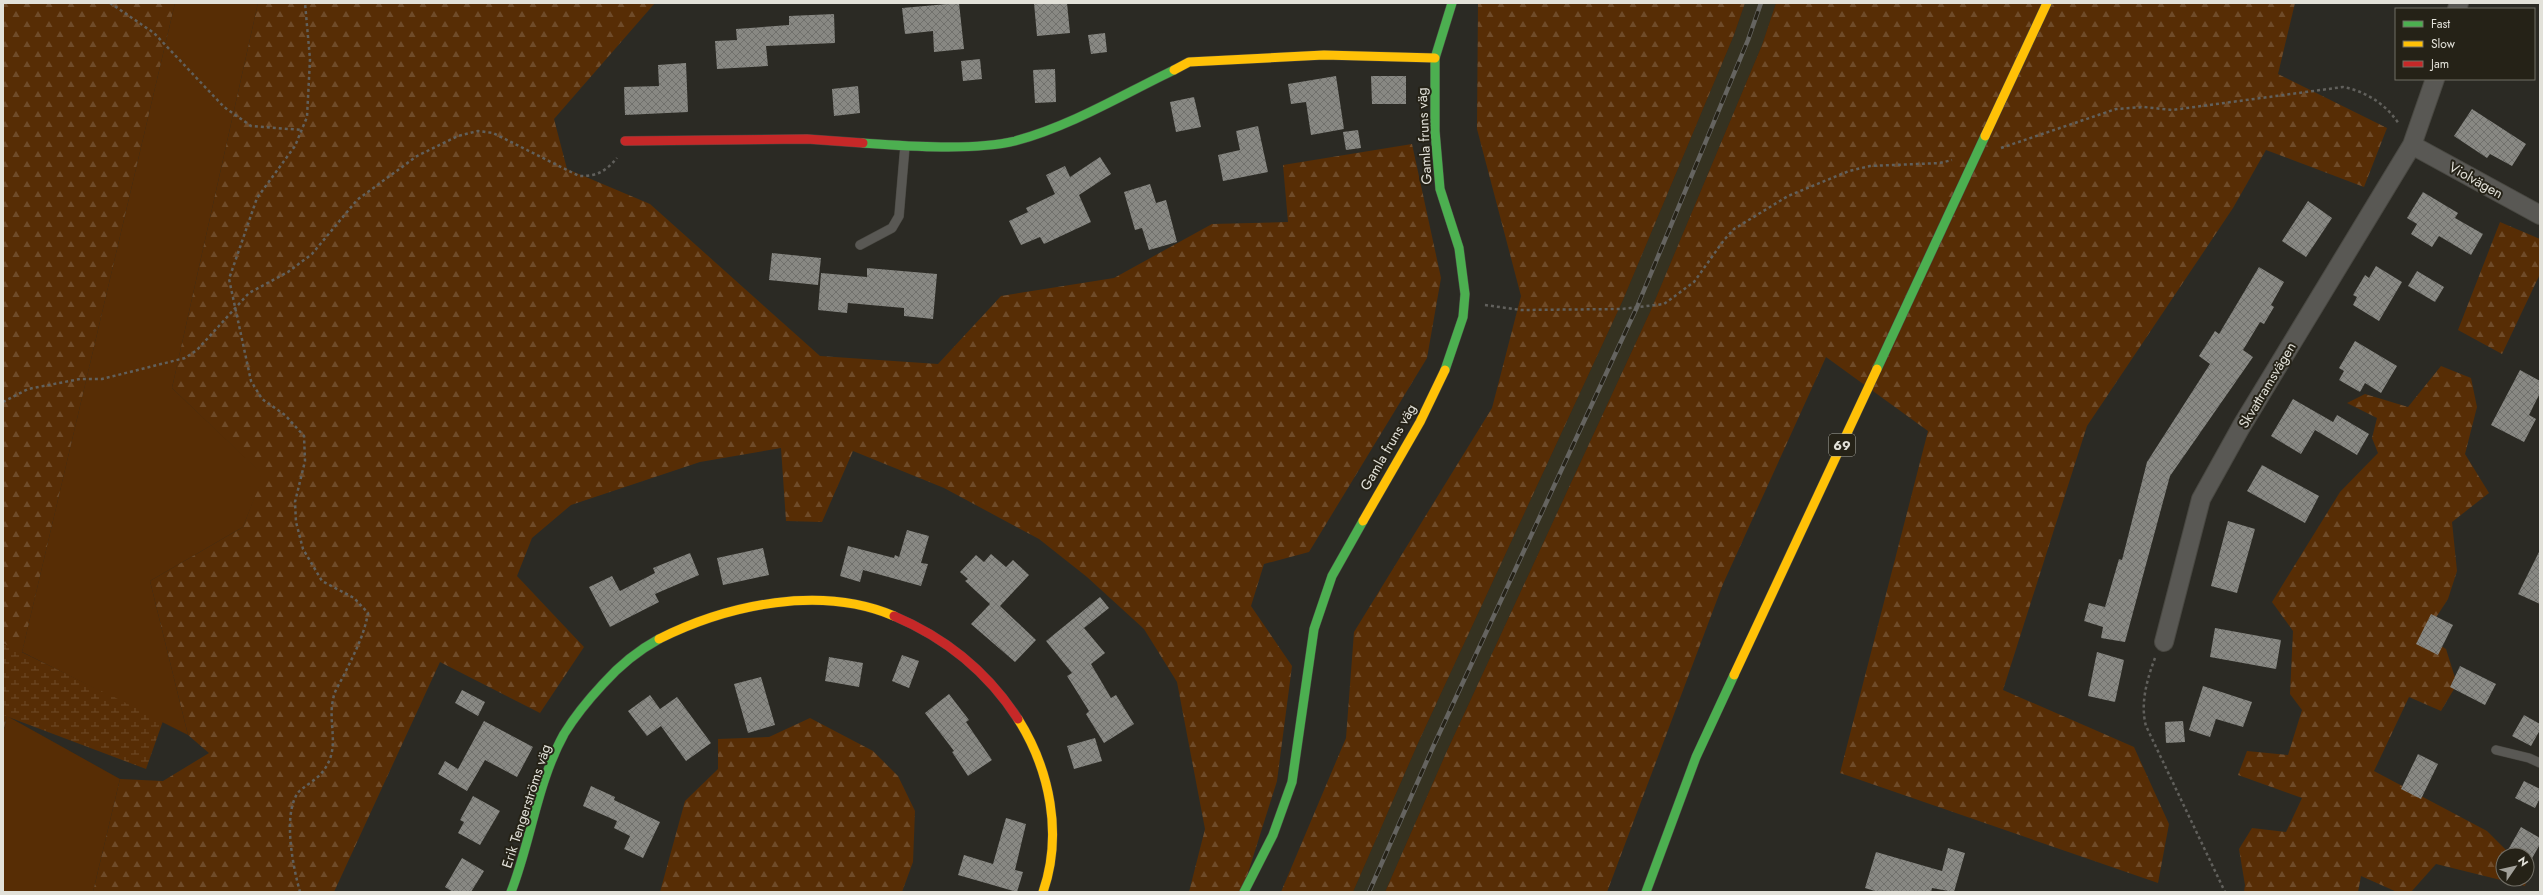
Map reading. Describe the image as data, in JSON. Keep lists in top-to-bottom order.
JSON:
{
  "streets": {
    "street": [
      "Gamla fruns väg",
      "Violvägen",
      "Skvattramsvägen",
      "69",
      "Erik Tengerströms väg"
    ]
  },
  "crossings": [
    ["Violvägen", "Skvattramsvägen"]
  ],
  "legend": ["Fast", "Slow", "Jam"],
  "north": "top right"
}
